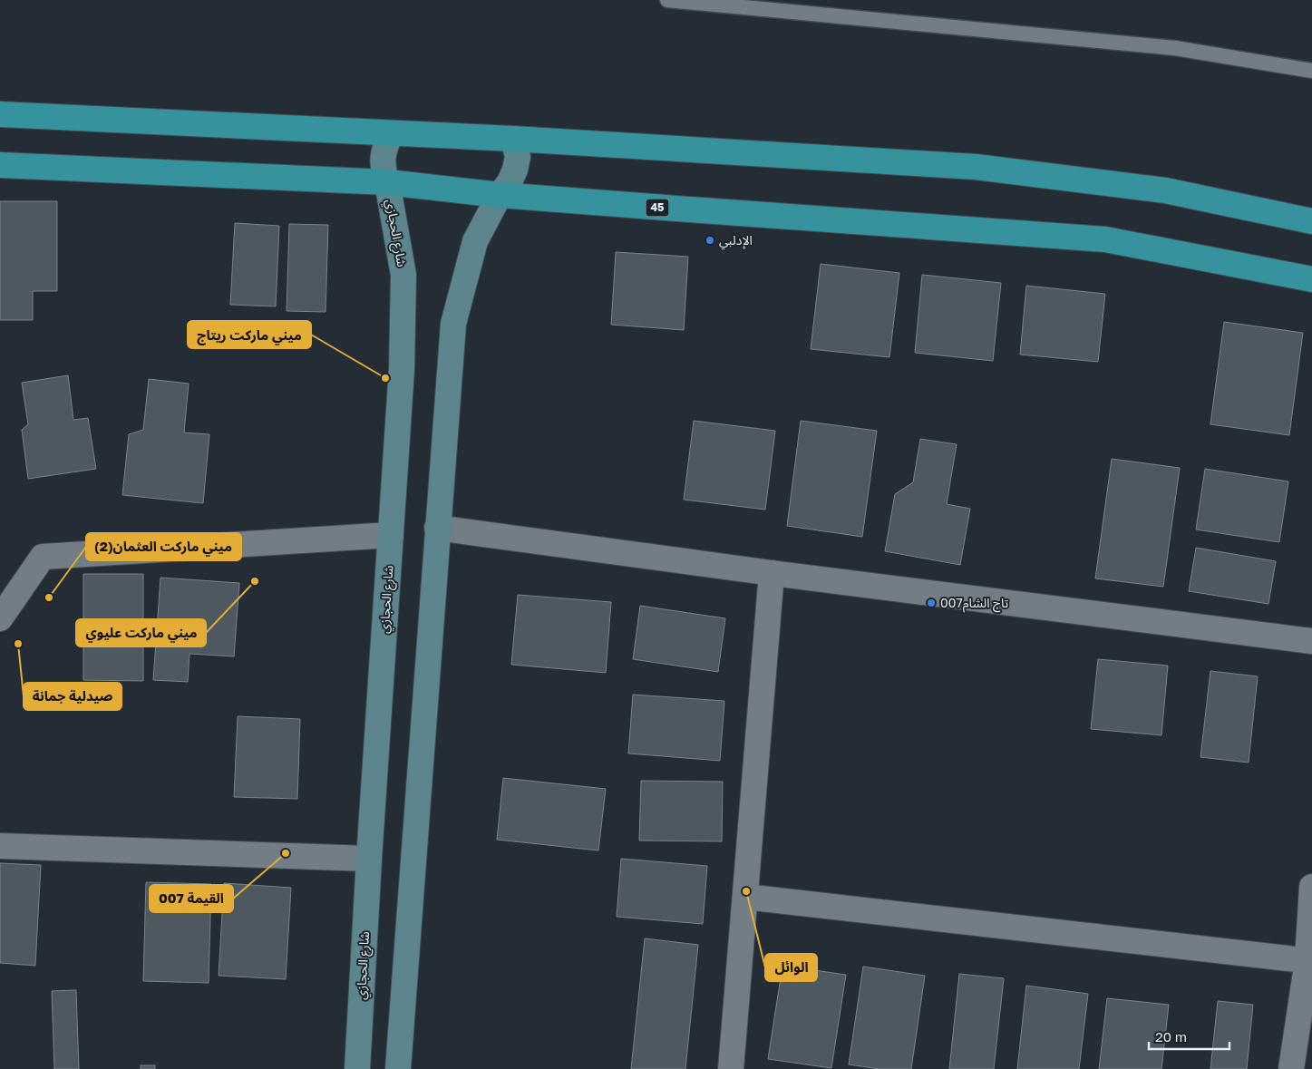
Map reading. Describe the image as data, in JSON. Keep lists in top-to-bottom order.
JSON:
{
  "streets": {
    "highway": ["45"],
    "main road": ["شارع الحجازي"]
  },
  "crossings": [
    ["45", "شارع الحجازي"]
  ],
  "places": [
    "الإدلبي",
    "ميني ماركت ريتاج",
    "ميني ماركت عليوي",
    "ميني ماركت العثمان(2)",
    "تاج الشام007",
    "صيدلية جمانة",
    "القيمة 007",
    "الوائل"
  ],
  "scale_bar": "20 m"
}
